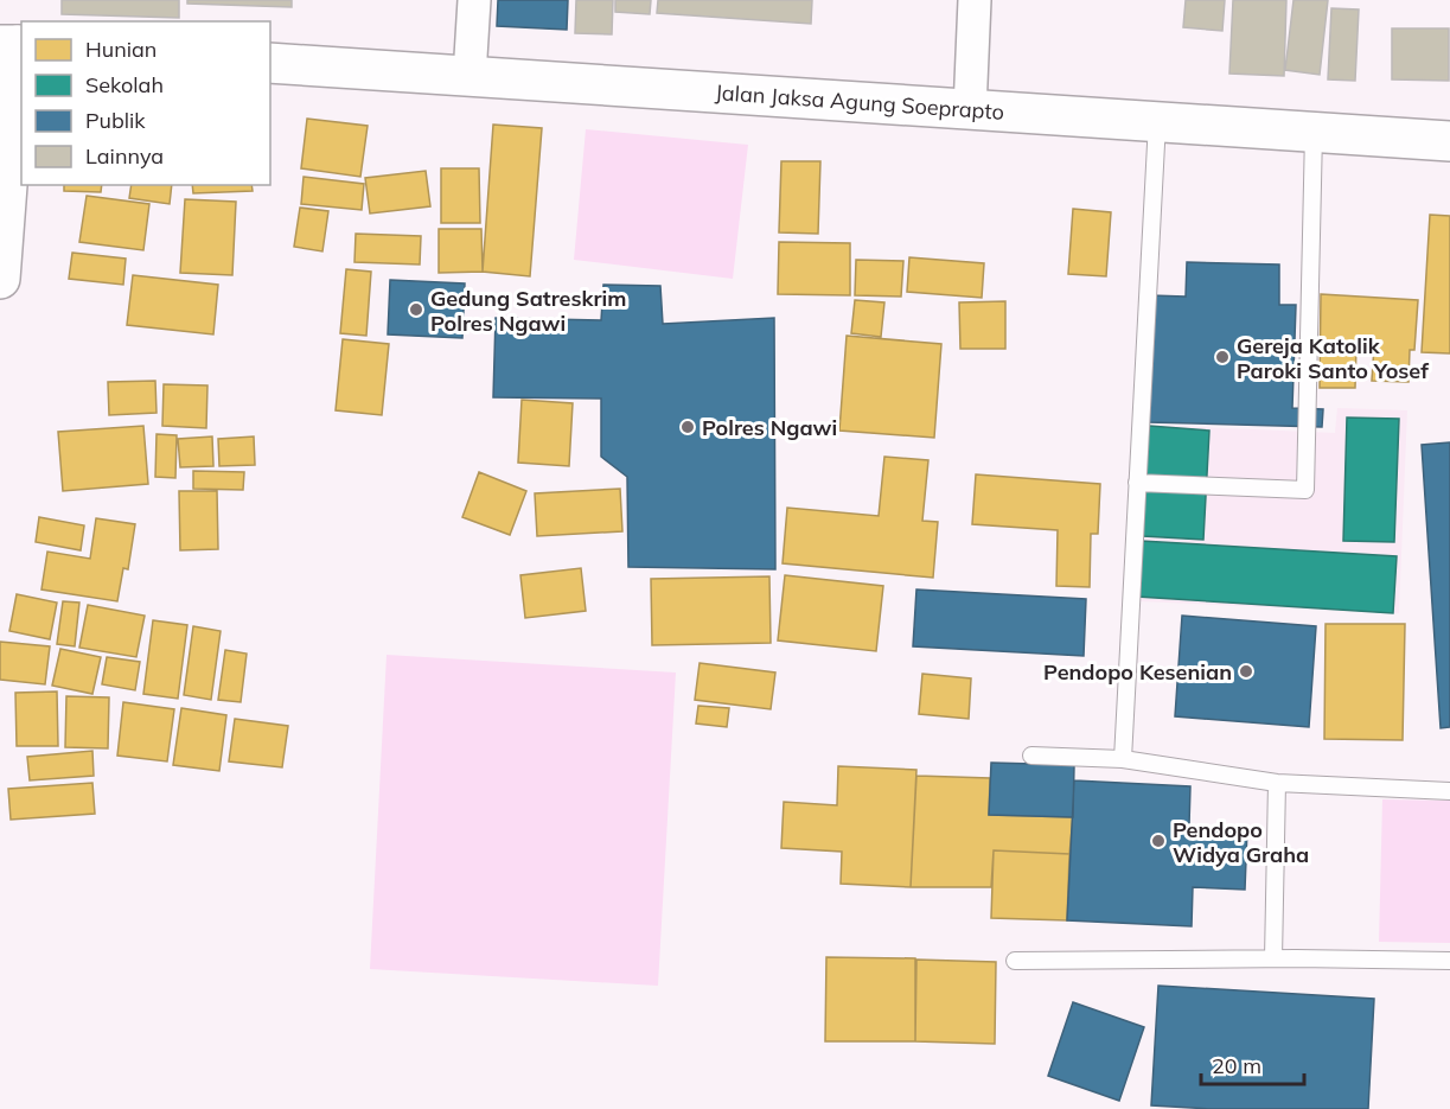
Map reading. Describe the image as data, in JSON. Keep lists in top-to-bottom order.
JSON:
{
  "streets": {
    "main road": ["Jalan Jaksa Agung Soeprapto"]
  },
  "places": [
    "Gedung Satreskrim Polres Ngawi",
    "Gereja Katolik Paroki Santo Yosef",
    "Polres Ngawi",
    "Pendopo Kesenian",
    "Pendopo Widya Graha"
  ],
  "legend": [
    "Hunian",
    "Sekolah",
    "Publik",
    "Lainnya"
  ],
  "scale_bar": "20 m"
}
